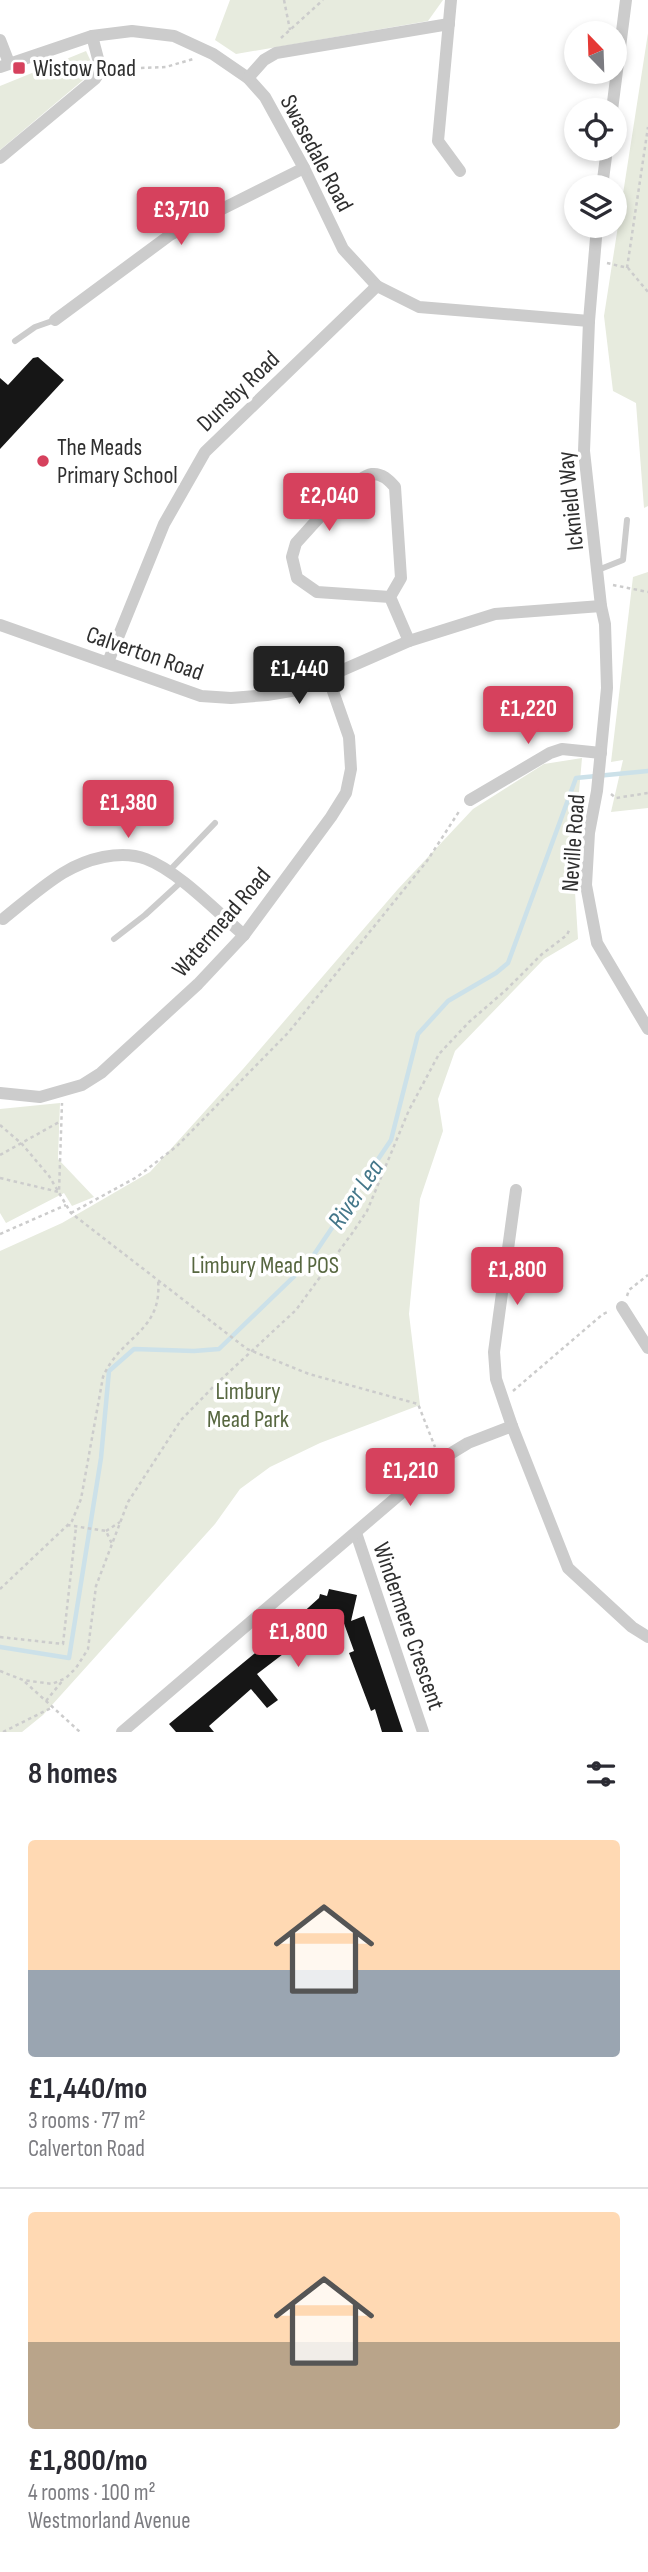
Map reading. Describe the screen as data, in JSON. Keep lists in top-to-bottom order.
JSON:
{
  "streets": {
    "street": [
      "Swasedale Road",
      "Dunsby Road",
      "Icknield Way",
      "Calverton Road",
      "Neville Road",
      "Watermead Road",
      "Windermere Crescent"
    ]
  },
  "crossings": [
    ["Swasedale Road", "Dunsby Road"],
    ["Swasedale Road", "Icknield Way"],
    ["Dunsby Road", "Calverton Road"],
    ["Icknield Way", "Calverton Road"],
    ["Icknield Way", "Neville Road"],
    ["Calverton Road", "Watermead Road"]
  ],
  "water": ["River Lea"],
  "parks": ["Limbury Mead POS", "Limbury Mead Park"],
  "places": {
    "transit": ["Wistow Road"],
    "other": ["The Meads Primary School"]
  },
  "north": "top left",
  "page": {
    "price": [
      "£3,710",
      "£2,040",
      "£1,440",
      "£1,220",
      "£1,380",
      "£1,800",
      "£1,210",
      "£1,800"
    ],
    "heading": "8 homes",
    "list": [
      {
        "name": "£1,440/mo",
        "note": "3 rooms · 77 m² · Calverton Road"
      },
      {
        "name": "£1,800/mo",
        "note": "4 rooms · 100 m² · Westmorland Avenue"
      }
    ]
  }
}
